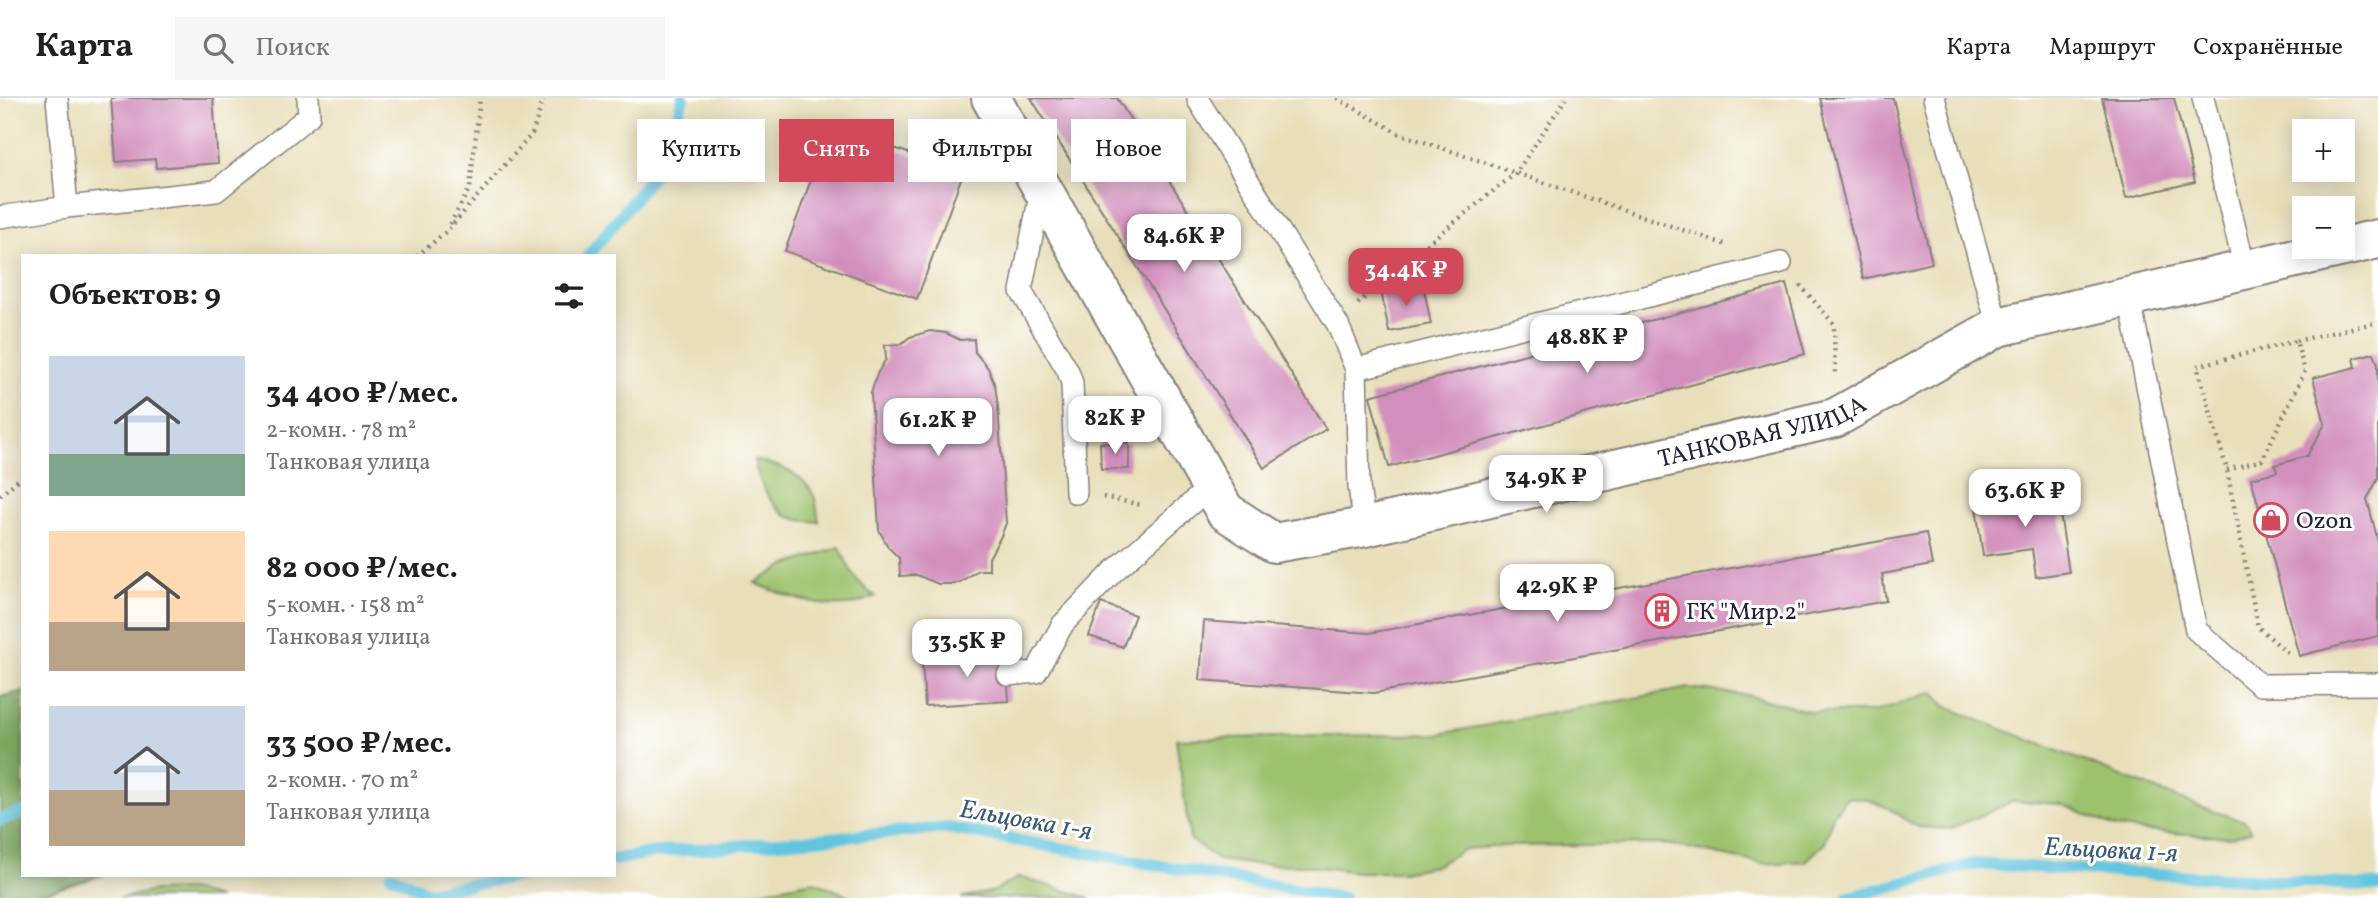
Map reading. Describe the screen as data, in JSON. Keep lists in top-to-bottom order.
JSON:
{
  "streets": {
    "street": ["ТАНКОВАЯ УЛИЦА"]
  },
  "water": ["Ельцовка 1-я"],
  "places": {
    "shop": ["Ozon"],
    "building": ["ГК \"Мир.2\""]
  },
  "page": {
    "header": "Карта",
    "search": "Поиск",
    "nav": ["Карта", "Маршрут", "Сохранённые"],
    "map_buttons": ["+", "−"],
    "chip": [
      "Купить",
      "Снять",
      "Фильтры",
      "Новое"
    ],
    "price": [
      "84.6K ₽",
      "34.4K ₽",
      "48.8K ₽",
      "82K ₽",
      "61.2K ₽",
      "34.9K ₽",
      "63.6K ₽",
      "42.9K ₽",
      "33.5K ₽"
    ],
    "heading": "Объектов: 9",
    "list": [
      {
        "name": "34 400 ₽/мес.",
        "note": "2-комн. · 78 m² · Танковая улица"
      },
      {
        "name": "82 000 ₽/мес.",
        "note": "5-комн. · 158 m² · Танковая улица"
      },
      {
        "name": "33 500 ₽/мес.",
        "note": "2-комн. · 70 m² · Танковая улица"
      }
    ]
  }
}
